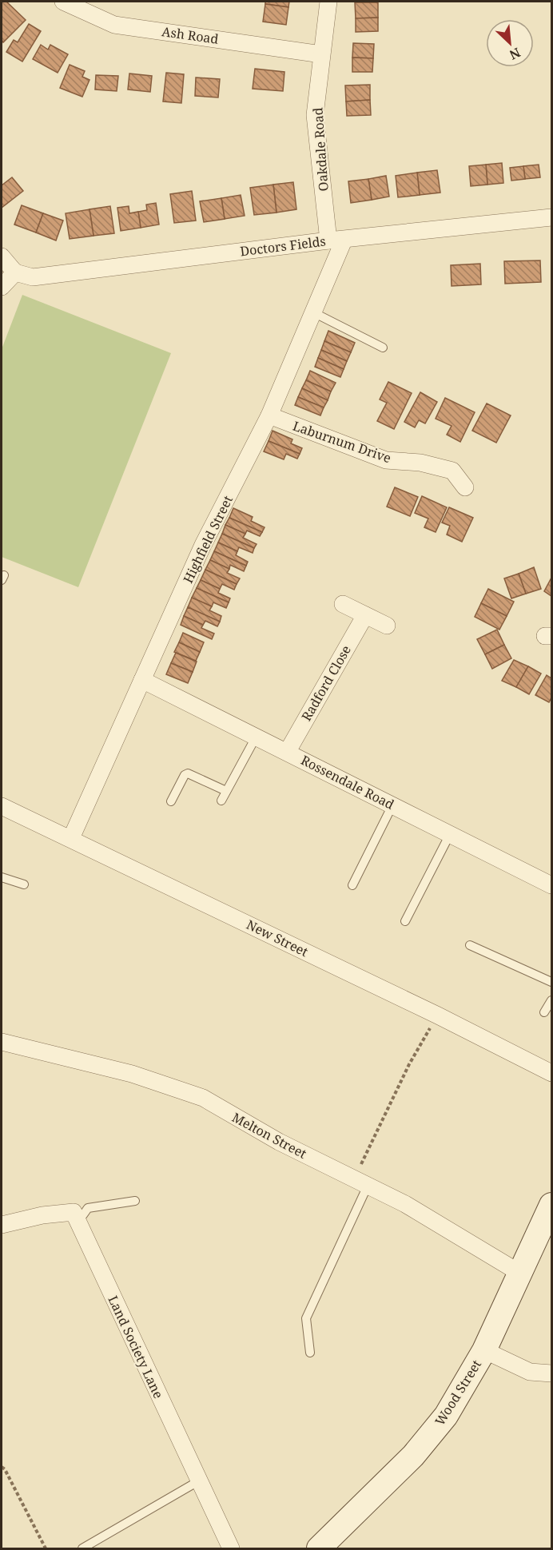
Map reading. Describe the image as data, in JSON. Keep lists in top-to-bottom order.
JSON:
{
  "streets": {
    "street": [
      "Ash Road",
      "Oakdale Road",
      "Doctors Fields",
      "Laburnum Drive",
      "Highfield Street",
      "Radford Close",
      "Rossendale Road",
      "New Street",
      "Melton Street",
      "Land Society Lane",
      "Wood Street"
    ]
  },
  "crossings": [
    ["Ash Road", "Oakdale Road"],
    ["Oakdale Road", "Doctors Fields"],
    ["Oakdale Road", "Highfield Street"],
    ["Doctors Fields", "Highfield Street"],
    ["Laburnum Drive", "Highfield Street"],
    ["Highfield Street", "Rossendale Road"],
    ["Highfield Street", "New Street"],
    ["Radford Close", "Rossendale Road"],
    ["Melton Street", "Wood Street"]
  ],
  "north": "bottom right"
}
